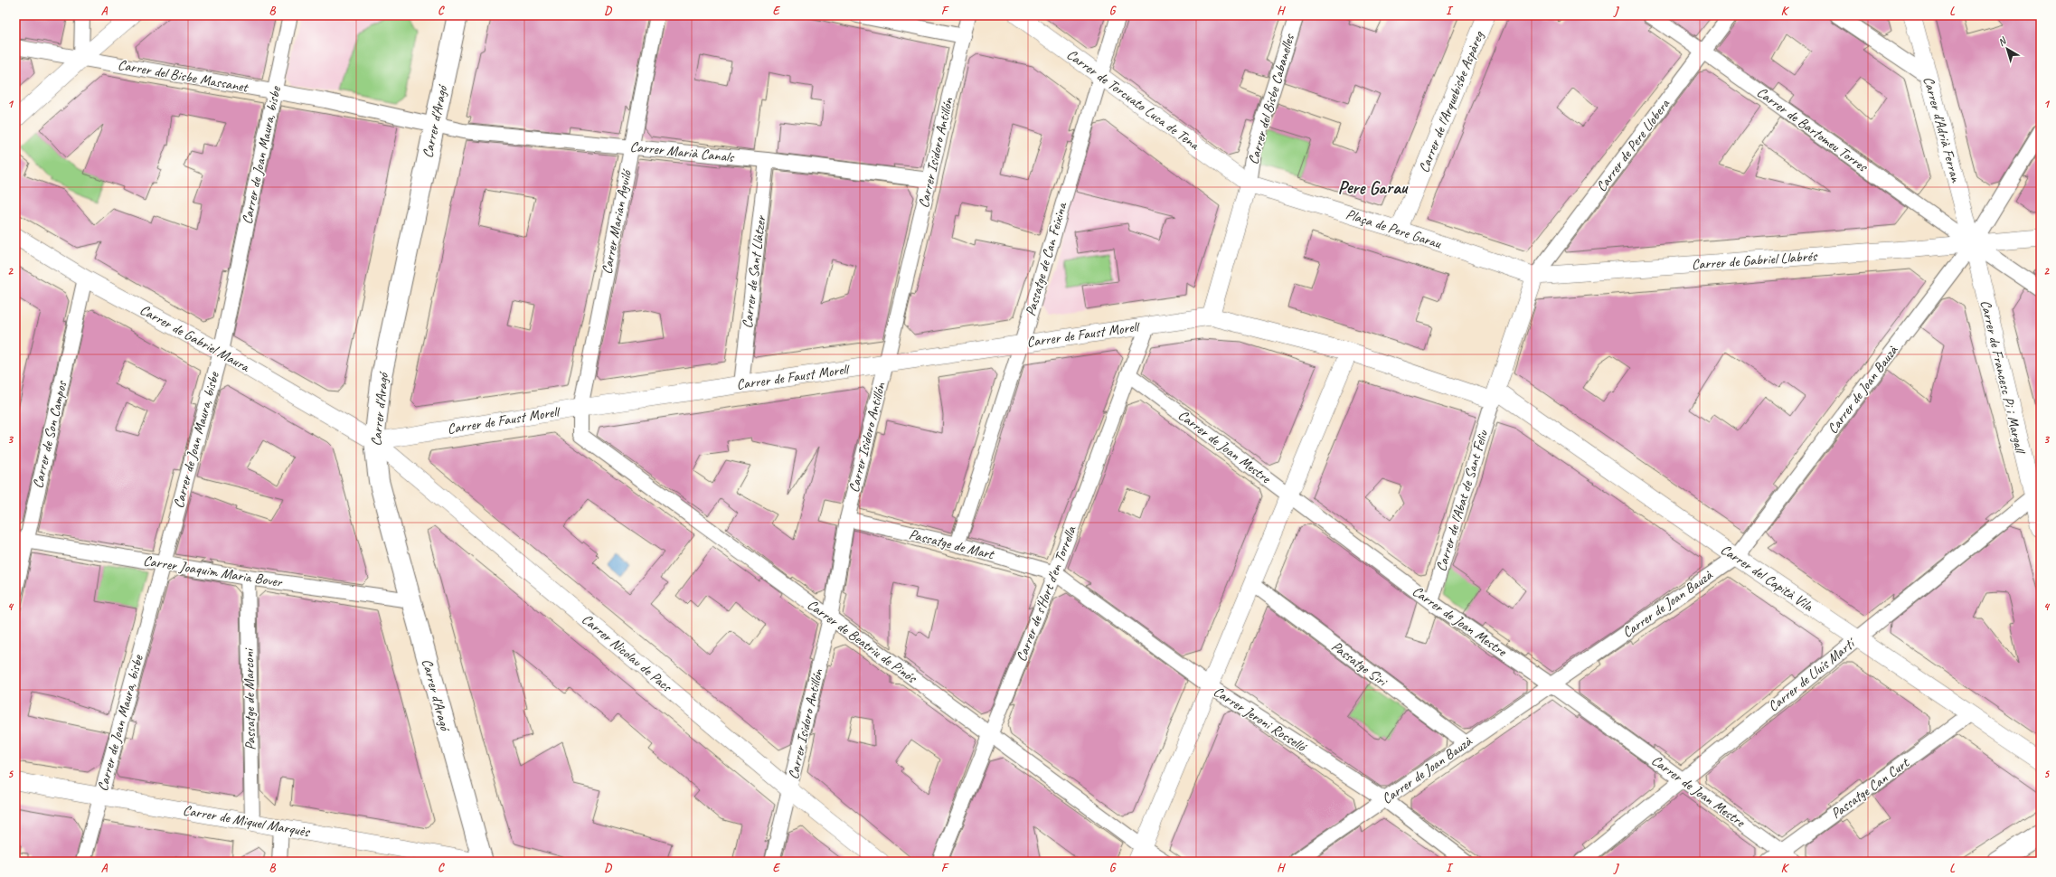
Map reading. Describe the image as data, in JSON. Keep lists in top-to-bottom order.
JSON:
{
  "streets": {
    "main road": ["Carrer d'Aragó"],
    "street": [
      "Carrer del Bisbe Massanet",
      "Carrer de Torcuato Luca de Tena",
      "Carrer del Bisbe Cabanelles",
      "Carrer de l'Arquebisbe Aspàreg",
      "Carrer de Bartomeu Torres",
      "Carrer d'Adrià Ferran",
      "Carrer de Pere Llobera",
      "Carrer Marià Canals",
      "Carrer Isidoro Antillón",
      "Carrer de Joan Maura, bisbe",
      "Carrer Marian Aguiló",
      "Plaça de Pere Garau",
      "Passatge de Can Feixina",
      "Carrer de Gabriel Llabrés",
      "Carrer de Sant Llàtzer",
      "Carrer de Faust Morell",
      "Carrer de Gabriel Maura",
      "Carrer de Francesc Pi i Margall",
      "Carrer de Joan Bauzà",
      "Carrer de Son Campos",
      "Carrer de Joan Mestre",
      "Carrer de l'Abat de Sant Feliu",
      "Passatge de Mart",
      "Carrer Joaquim Maria Bover",
      "Carrer del Capità Vila",
      "Carrer de s'Hort d'en Torrella",
      "Carrer de Beatriu de Pinós",
      "Carrer Nicolau de Pacs",
      "Passatge Siri",
      "Carrer de Lluís Martí",
      "Passatge de Marconi",
      "Carrer Jeroni Rosselló",
      "Passatge Can Curt",
      "Carrer de Miquel Marquès"
    ]
  },
  "crossings": [
    ["Carrer del Bisbe Massanet", "Carrer d'Aragó"],
    ["Carrer del Bisbe Massanet", "Carrer Marià Canals"],
    ["Carrer del Bisbe Massanet", "Carrer de Joan Maura, bisbe"],
    ["Carrer de Torcuato Luca de Tena", "Carrer del Bisbe Cabanelles"],
    ["Carrer de Torcuato Luca de Tena", "Plaça de Pere Garau"],
    ["Carrer de Torcuato Luca de Tena", "Passatge de Can Feixina"],
    ["Carrer del Bisbe Cabanelles", "Plaça de Pere Garau"],
    ["Carrer de l'Arquebisbe Aspàreg", "Plaça de Pere Garau"],
    ["Carrer d'Aragó", "Carrer Marià Canals"],
    ["Carrer d'Aragó", "Carrer de Faust Morell"],
    ["Carrer d'Aragó", "Carrer de Gabriel Maura"],
    ["Carrer d'Aragó", "Carrer Joaquim Maria Bover"],
    ["Carrer d'Aragó", "Carrer Nicolau de Pacs"],
    ["Carrer de Bartomeu Torres", "Carrer d'Adrià Ferran"],
    ["Carrer de Bartomeu Torres", "Carrer de Pere Llobera"],
    ["Carrer de Bartomeu Torres", "Carrer de Gabriel Llabrés"],
    ["Carrer de Bartomeu Torres", "Carrer de Francesc Pi i Margall"],
    ["Carrer de Bartomeu Torres", "Carrer de Joan Bauzà"],
    ["Carrer d'Adrià Ferran", "Carrer de Gabriel Llabrés"],
    ["Carrer d'Adrià Ferran", "Carrer de Francesc Pi i Margall"],
    ["Carrer d'Adrià Ferran", "Carrer de Joan Bauzà"],
    ["Carrer de Pere Llobera", "Plaça de Pere Garau"],
    ["Carrer de Pere Llobera", "Carrer de Gabriel Llabrés"],
    ["Carrer Marià Canals", "Carrer Isidoro Antillón"],
    ["Carrer Marià Canals", "Carrer Marian Aguiló"],
    ["Carrer Marià Canals", "Carrer de Sant Llàtzer"],
    ["Carrer Isidoro Antillón", "Carrer de Faust Morell"],
    ["Carrer Isidoro Antillón", "Passatge de Mart"],
    ["Carrer Isidoro Antillón", "Carrer de Beatriu de Pinós"],
    ["Carrer Isidoro Antillón", "Carrer Nicolau de Pacs"],
    ["Carrer de Joan Maura, bisbe", "Carrer de Gabriel Maura"],
    ["Carrer de Joan Maura, bisbe", "Carrer Joaquim Maria Bover"],
    ["Carrer de Joan Maura, bisbe", "Carrer de Miquel Marquès"],
    ["Carrer Marian Aguiló", "Carrer de Faust Morell"],
    ["Carrer Marian Aguiló", "Carrer de Beatriu de Pinós"],
    ["Plaça de Pere Garau", "Carrer de Gabriel Llabrés"],
    ["Passatge de Can Feixina", "Carrer de Faust Morell"],
    ["Passatge de Can Feixina", "Passatge de Mart"],
    ["Carrer de Gabriel Llabrés", "Carrer de Francesc Pi i Margall"],
    ["Carrer de Gabriel Llabrés", "Carrer de Joan Bauzà"],
    ["Carrer de Sant Llàtzer", "Carrer de Faust Morell"],
    ["Carrer de Faust Morell", "Carrer de Gabriel Maura"],
    ["Carrer de Faust Morell", "Carrer de s'Hort d'en Torrella"],
    ["Carrer de Faust Morell", "Carrer de Beatriu de Pinós"],
    ["Carrer de Faust Morell", "Carrer Nicolau de Pacs"],
    ["Carrer de Gabriel Maura", "Carrer de Son Campos"],
    ["Carrer de Gabriel Maura", "Carrer Nicolau de Pacs"],
    ["Carrer de Francesc Pi i Margall", "Carrer de Joan Bauzà"],
    ["Carrer de Francesc Pi i Margall", "Carrer de Lluís Martí"],
    ["Carrer de Joan Bauzà", "Carrer de Joan Mestre"],
    ["Carrer de Joan Bauzà", "Carrer del Capità Vila"],
    ["Carrer de Joan Bauzà", "Passatge Siri"],
    ["Carrer de Joan Bauzà", "Carrer Jeroni Rosselló"],
    ["Carrer de Son Campos", "Carrer Joaquim Maria Bover"],
    ["Carrer de Joan Mestre", "Carrer de l'Abat de Sant Feliu"],
    ["Carrer de Joan Mestre", "Carrer de s'Hort d'en Torrella"],
    ["Carrer de Joan Mestre", "Carrer de Lluís Martí"],
    ["Carrer de Joan Mestre", "Passatge Can Curt"],
    ["Carrer de l'Abat de Sant Feliu", "Carrer del Capità Vila"],
    ["Passatge de Mart", "Carrer de s'Hort d'en Torrella"],
    ["Passatge de Mart", "Carrer Jeroni Rosselló"],
    ["Carrer Joaquim Maria Bover", "Passatge de Marconi"],
    ["Carrer del Capità Vila", "Carrer de Lluís Martí"],
    ["Carrer del Capità Vila", "Passatge Can Curt"],
    ["Carrer de s'Hort d'en Torrella", "Carrer de Beatriu de Pinós"],
    ["Carrer de s'Hort d'en Torrella", "Carrer Jeroni Rosselló"],
    ["Passatge de Marconi", "Carrer de Miquel Marquès"]
  ],
  "districts": ["Pere Garau"],
  "north": "top left",
  "grid": {
    "columns": [
      "A",
      "B",
      "C",
      "D",
      "E",
      "F",
      "G",
      "H",
      "I",
      "J",
      "K",
      "L"
    ],
    "rows": [
      "1",
      "2",
      "3",
      "4",
      "5"
    ]
  }
}
